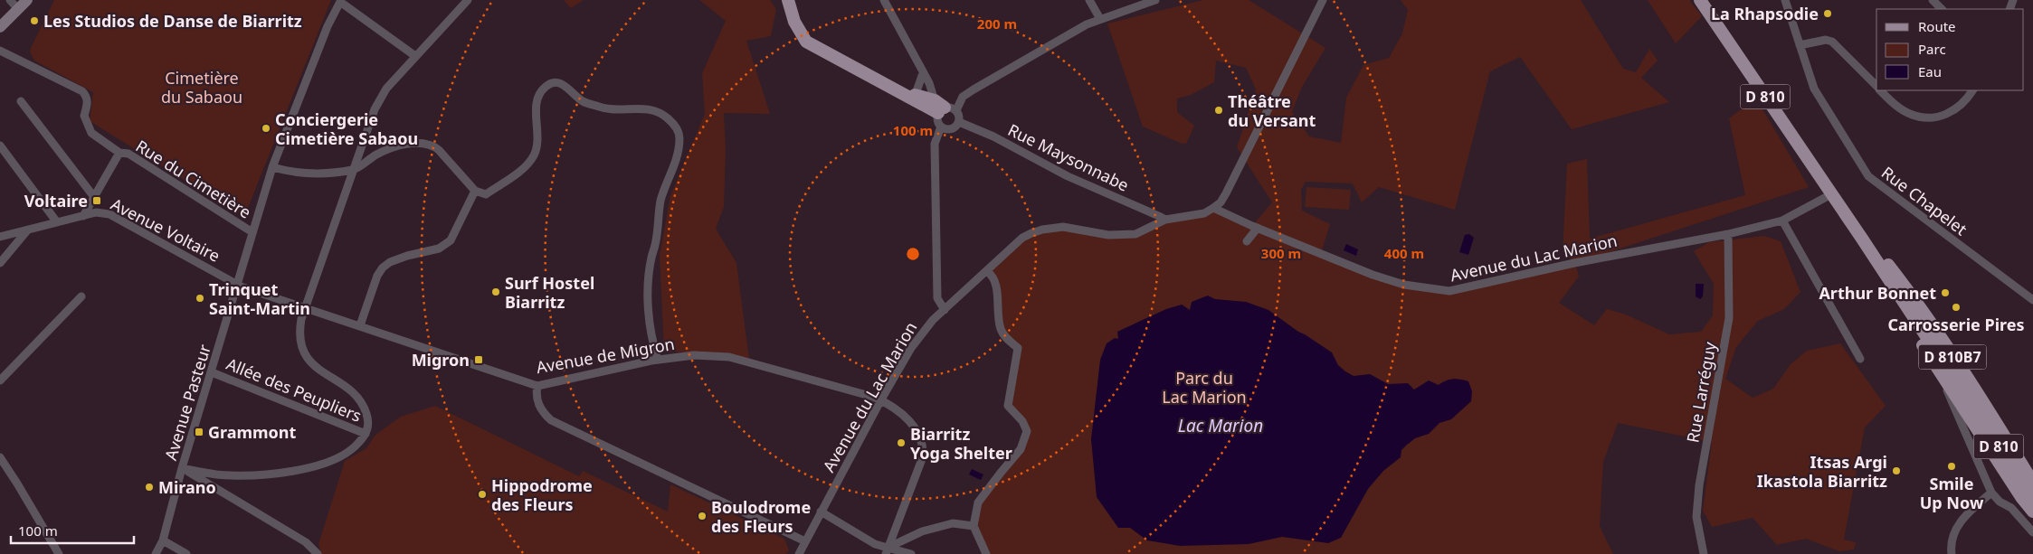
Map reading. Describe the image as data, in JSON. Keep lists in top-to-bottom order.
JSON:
{
  "streets": {
    "main road": ["D 810", "D 810B7"],
    "street": [
      "Rue Maysonnabe",
      "Rue du Cimetière",
      "Rue Chapelet",
      "Avenue Voltaire",
      "Avenue du Lac Marion",
      "Avenue de Migron",
      "Allée des Peupliers",
      "Rue Larréguy",
      "Avenue Pasteur"
    ]
  },
  "crossings": [
    ["D 810", "Avenue du Lac Marion"],
    ["D 810", "D 810B7"],
    ["Rue Maysonnabe", "Avenue du Lac Marion"],
    ["Rue du Cimetière", "Avenue Pasteur"],
    ["Avenue Voltaire", "Avenue de Migron"],
    ["Avenue Voltaire", "Avenue Pasteur"],
    ["Avenue du Lac Marion", "Avenue de Migron"],
    ["Avenue du Lac Marion", "Rue Larréguy"],
    ["Avenue de Migron", "Avenue Pasteur"],
    ["Allée des Peupliers", "Avenue Pasteur"]
  ],
  "water": ["Lac Marion"],
  "parks": ["Cimetière du Sabaou", "Parc du Lac Marion"],
  "places": {
    "other": [
      "La Rhapsodie",
      "Les Studios de Danse de Biarritz",
      "Théâtre du Versant",
      "Conciergerie Cimetière Sabaou",
      "Surf Hostel Biarritz",
      "Arthur Bonnet",
      "Trinquet Saint-Martin",
      "Carrosserie Pires",
      "Biarritz Yoga Shelter",
      "Smile Up Now",
      "Itsas Argi Ikastola Biarritz",
      "Mirano",
      "Hippodrome des Fleurs",
      "Boulodrome des Fleurs"
    ],
    "transit": ["Voltaire", "Migron", "Grammont"]
  },
  "legend": ["Route", "Parc", "Eau"],
  "scale_bar": "100 m",
  "rings": [
    "200 m",
    "100 m",
    "300 m",
    "400 m"
  ]
}
